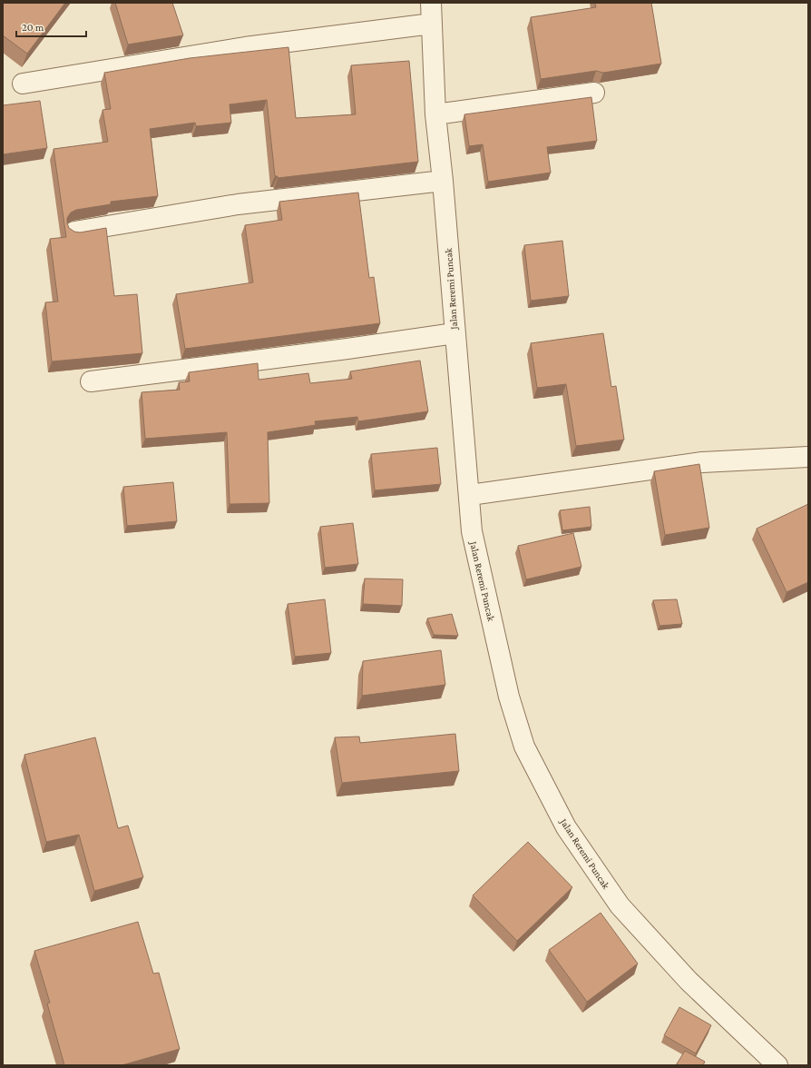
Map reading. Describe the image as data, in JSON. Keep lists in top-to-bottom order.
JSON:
{
  "streets": {
    "street": ["Jalan Reremi Puncak"]
  },
  "scale_bar": "20 m"
}
